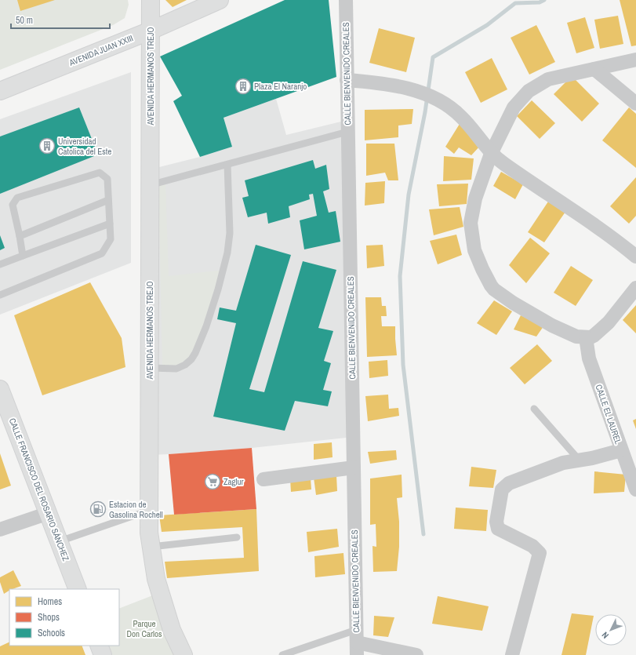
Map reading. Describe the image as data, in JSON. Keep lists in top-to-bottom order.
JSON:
{
  "streets": {
    "main road": ["AVENIDA JUAN XXIII", "AVENIDA HERMANOS TREJO", "CALLE FRANCISCO DEL ROSARIO SÁNCHEZ"],
    "street": ["CALLE BIENVENIDO CREALES", "CALLE EL LAUREL"]
  },
  "crossings": [
    ["AVENIDA JUAN XXIII", "AVENIDA HERMANOS TREJO"]
  ],
  "parks": ["Parque Don Carlos"],
  "places": {
    "building": ["Plaza El Naranjo", "Universidad Catolica del Este"],
    "supermarket": ["Zaglur"],
    "fuel station": ["Estacion de Gasolina Rochell"]
  },
  "legend": ["Homes", "Shops", "Schools"],
  "scale_bar": "50 m",
  "north": "bottom left"
}
